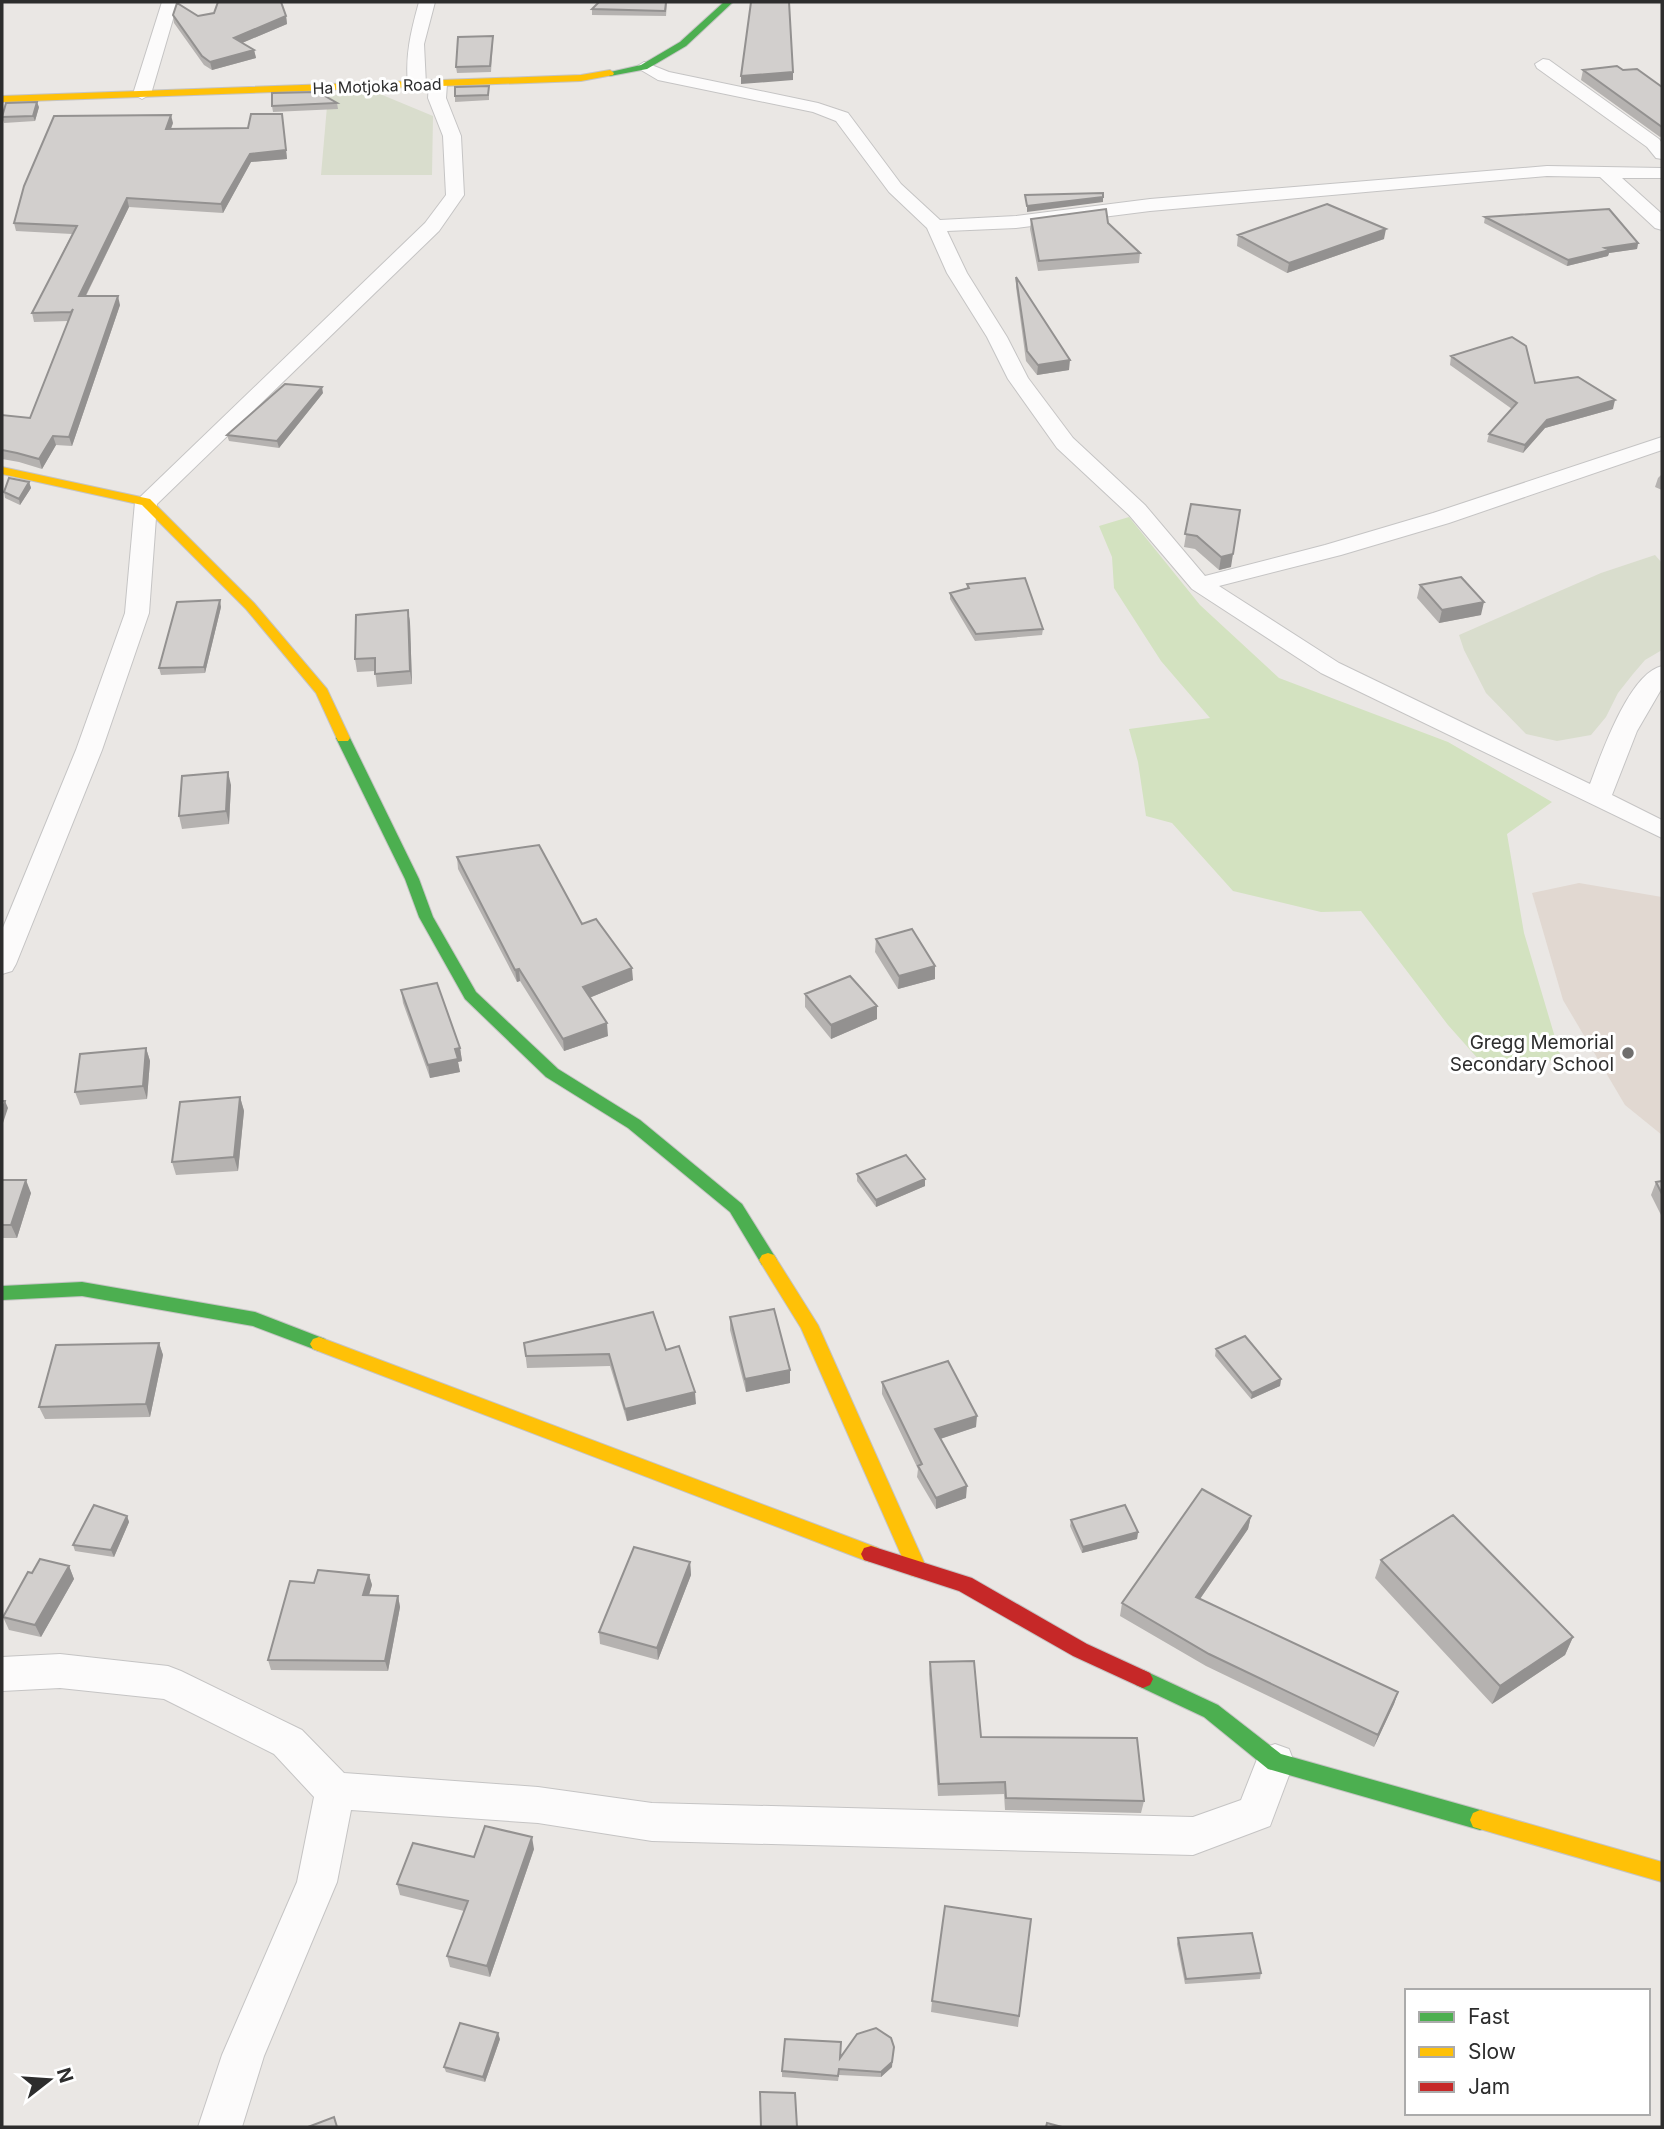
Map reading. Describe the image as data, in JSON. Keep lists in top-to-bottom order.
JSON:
{
  "streets": {
    "street": ["Ha Motjoka Road"]
  },
  "places": ["Gregg Memorial Secondary School"],
  "legend": ["Fast", "Slow", "Jam"],
  "north": "right"
}
